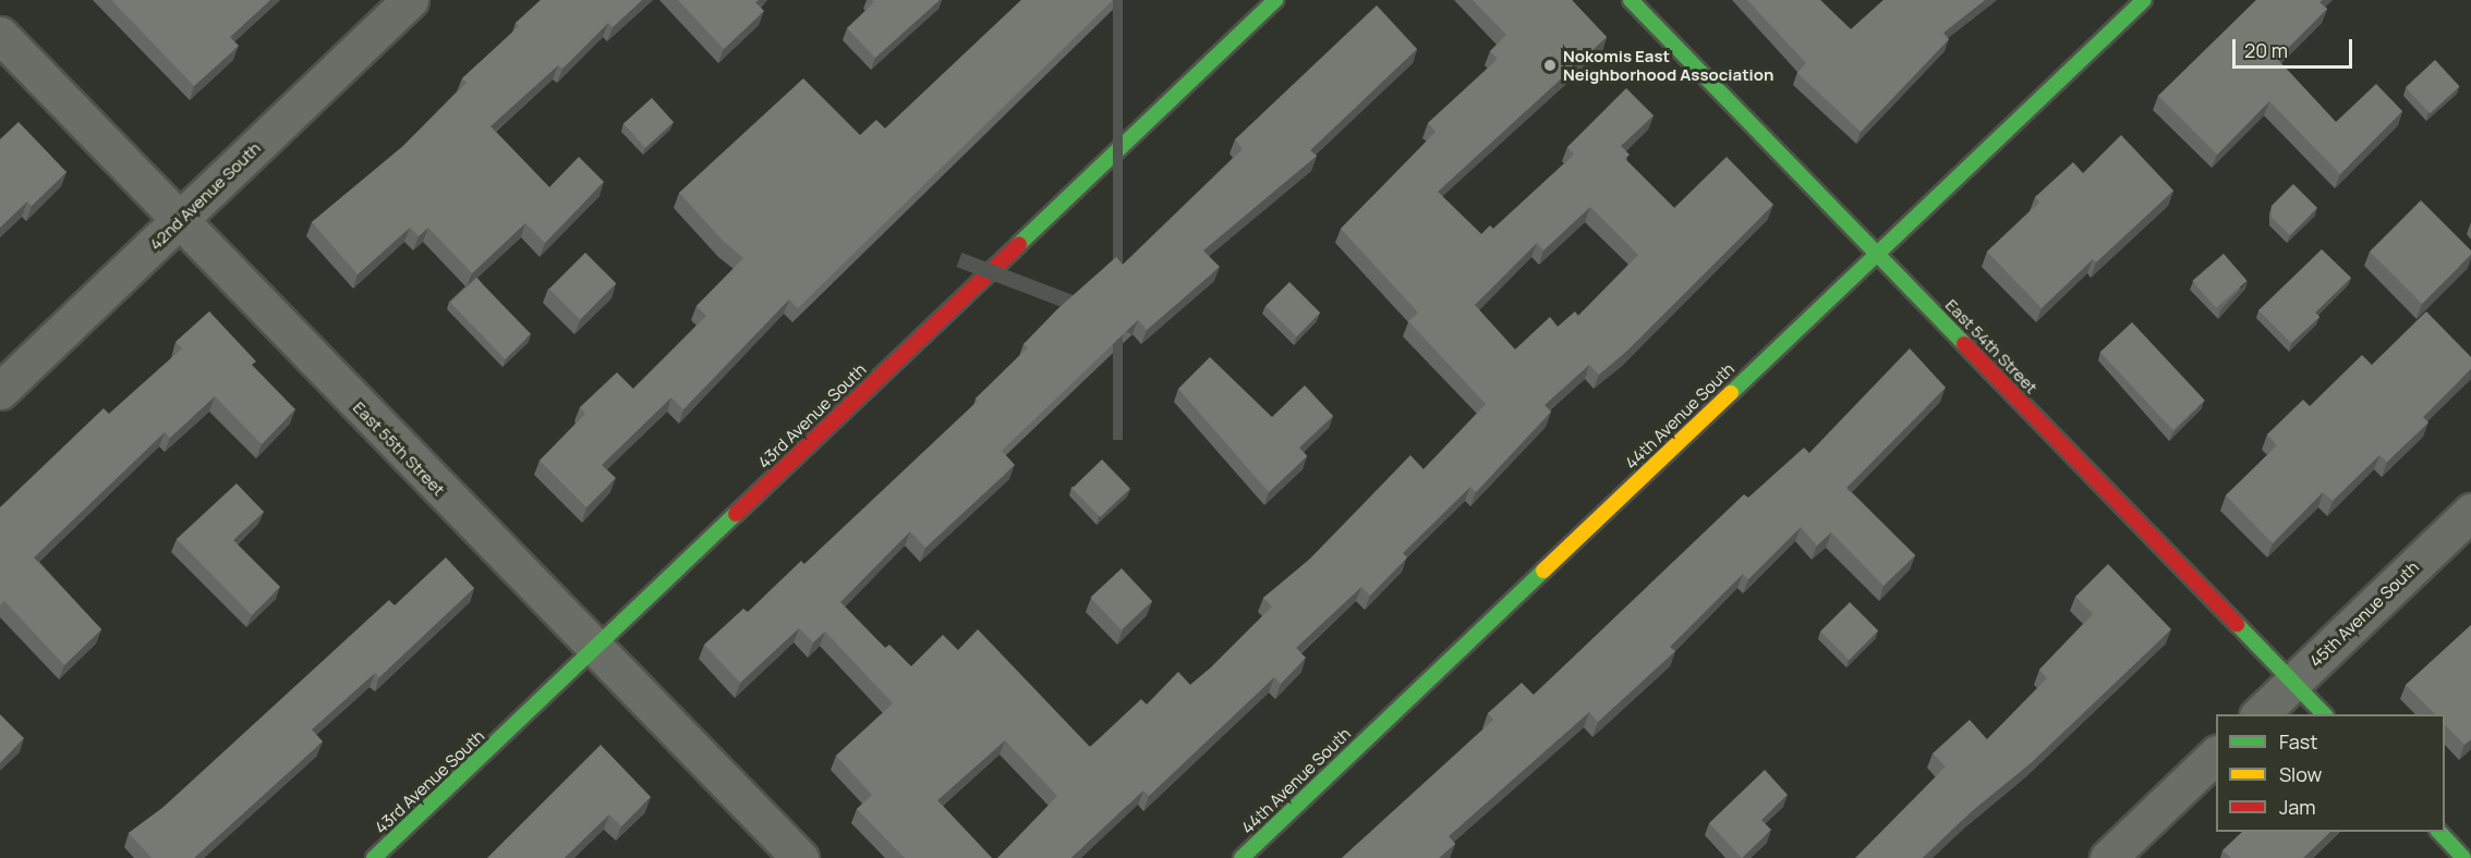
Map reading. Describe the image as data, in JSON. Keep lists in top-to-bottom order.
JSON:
{
  "streets": {
    "street": [
      "42nd Avenue South",
      "East 54th Street",
      "43rd Avenue South",
      "44th Avenue South",
      "East 55th Street",
      "45th Avenue South"
    ]
  },
  "crossings": [
    ["42nd Avenue South", "East 55th Street"],
    ["East 54th Street", "44th Avenue South"],
    ["East 54th Street", "45th Avenue South"],
    ["43rd Avenue South", "East 55th Street"]
  ],
  "places": ["Nokomis East Neighborhood Association"],
  "legend": ["Fast", "Slow", "Jam"],
  "scale_bar": "20 m"
}
